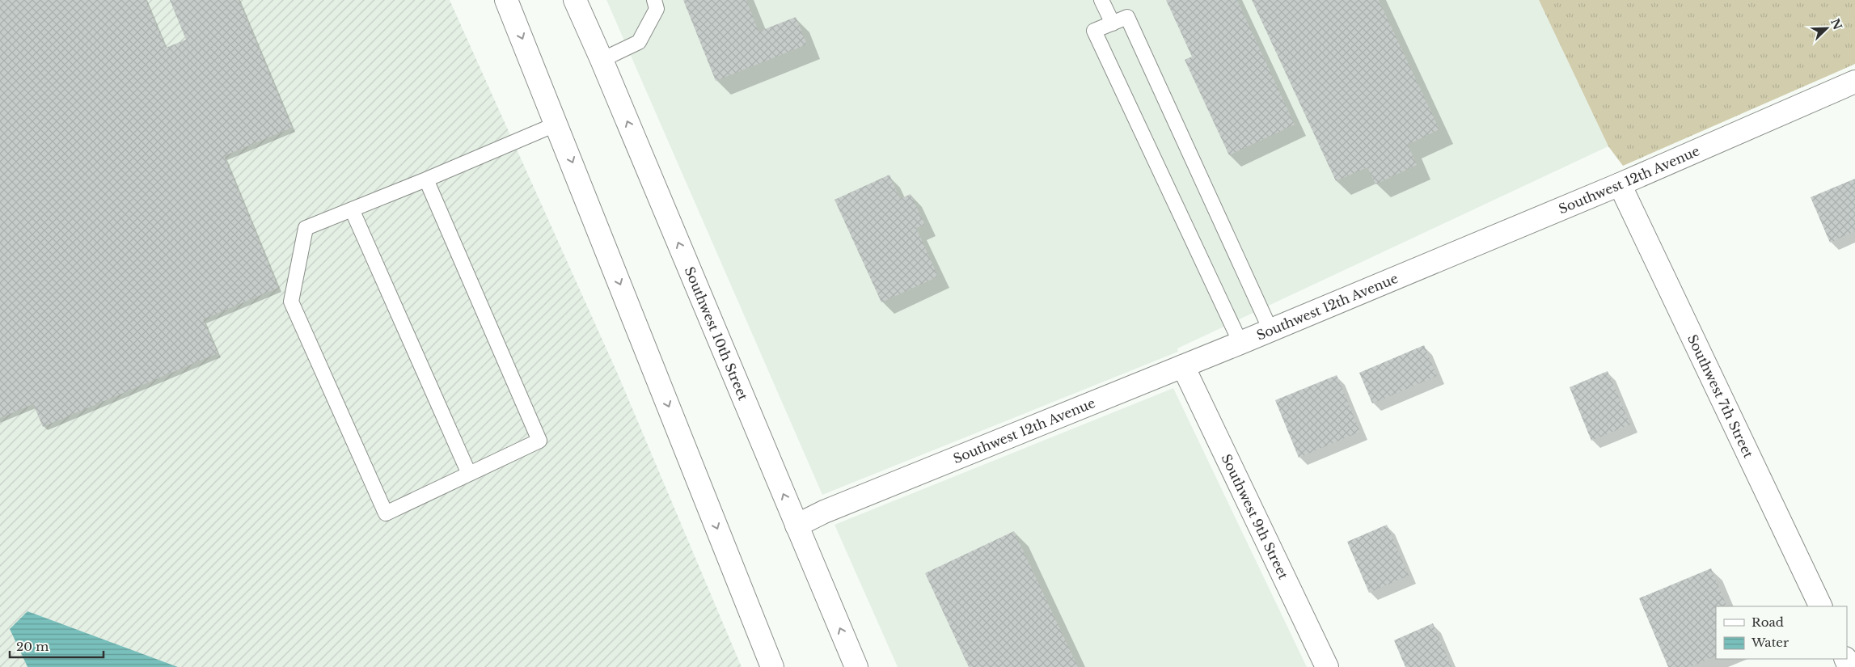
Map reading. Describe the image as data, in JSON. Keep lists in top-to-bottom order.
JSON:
{
  "streets": {
    "street": [
      "Southwest 12th Avenue",
      "Southwest 10th Street",
      "Southwest 7th Street",
      "Southwest 9th Street"
    ]
  },
  "crossings": [
    ["Southwest 12th Avenue", "Southwest 10th Street"],
    ["Southwest 12th Avenue", "Southwest 7th Street"],
    ["Southwest 12th Avenue", "Southwest 9th Street"]
  ],
  "legend": ["Road", "Water"],
  "scale_bar": "20 m",
  "north": "top right"
}
